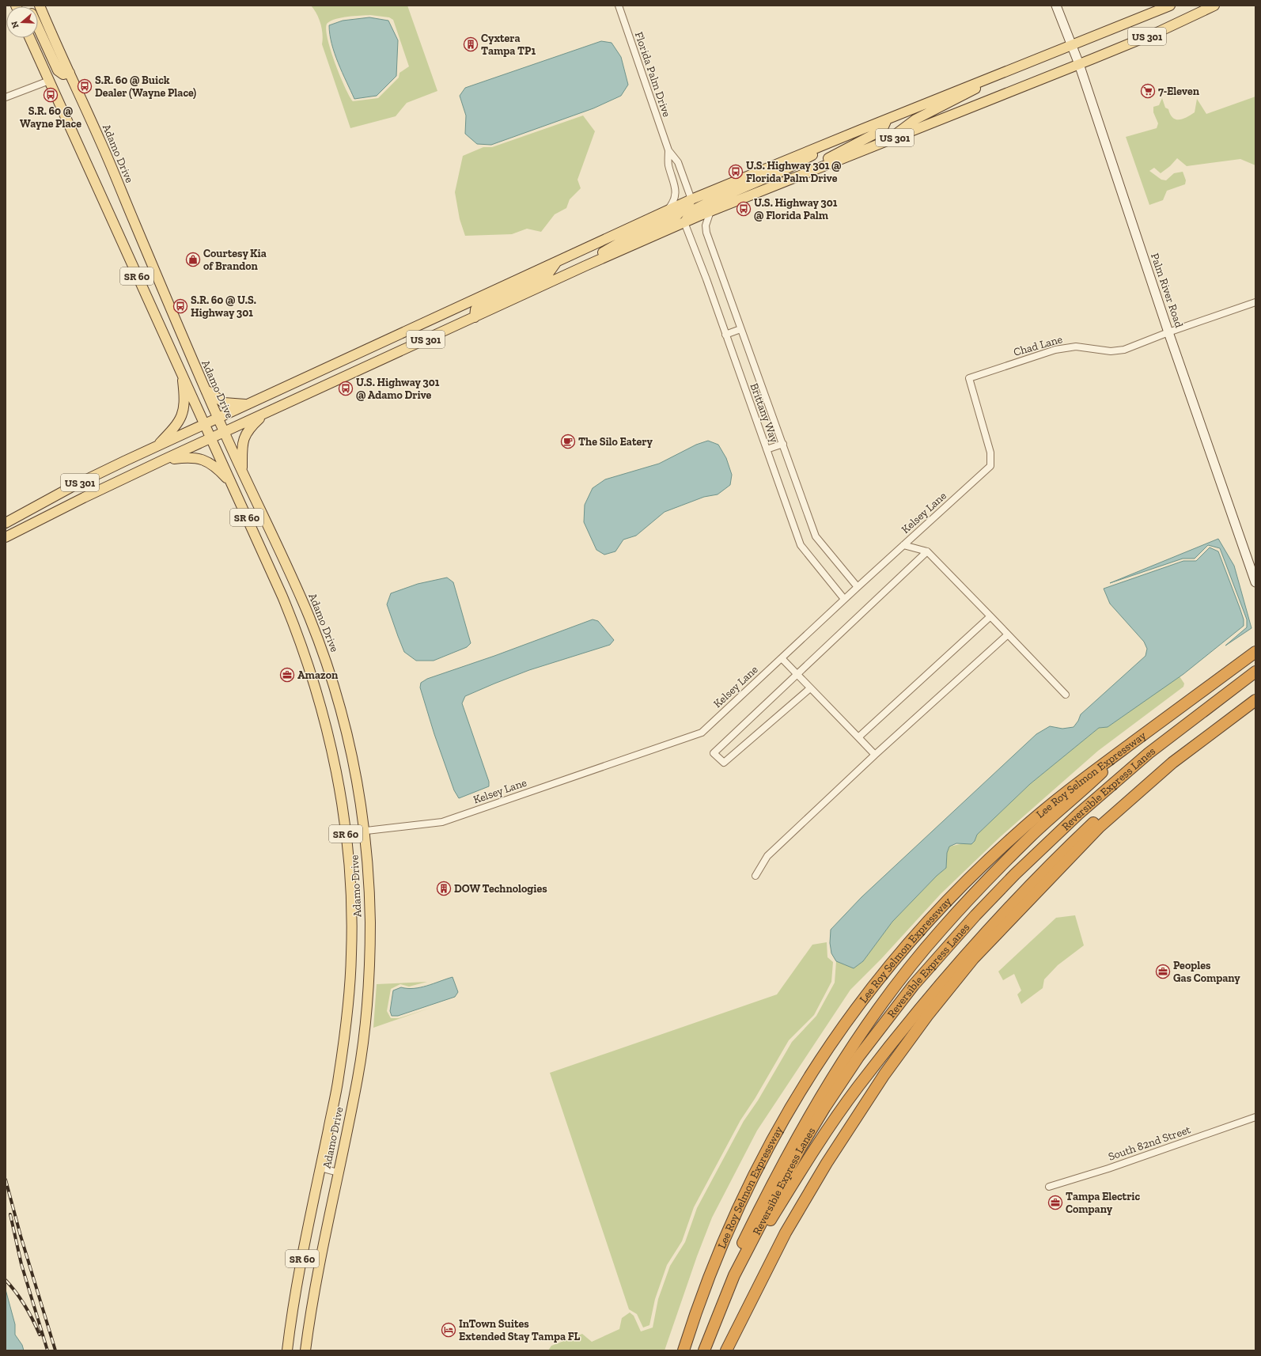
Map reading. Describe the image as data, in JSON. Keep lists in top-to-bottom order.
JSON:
{
  "streets": {
    "highway": ["Lee Roy Selmon Expressway", "Reversible Express Lanes"],
    "main road": ["US 301", "Adamo Drive", "SR 60"],
    "street": [
      "Florida Palm Drive",
      "Palm River Road",
      "Chad Lane",
      "Brittany Way",
      "Kelsey Lane",
      "South 82nd Street"
    ]
  },
  "crossings": [
    ["US 301", "Florida Palm Drive"],
    ["US 301", "Adamo Drive"],
    ["US 301", "Palm River Road"],
    ["US 301", "Brittany Way"],
    ["Adamo Drive", "Kelsey Lane"],
    ["Palm River Road", "Chad Lane"],
    ["Chad Lane", "Kelsey Lane"],
    ["Brittany Way", "Kelsey Lane"]
  ],
  "places": {
    "building": ["Cyxtera Tampa TP1", "DOW Technologies"],
    "bus stop": [
      "S.R. 60 @ Buick Dealer (Wayne Place)",
      "S.R. 60 @ Wayne Place",
      "U.S. Highway 301 @ Florida Palm Drive",
      "U.S. Highway 301 @ Florida Palm",
      "S.R. 60 @ U.S. Highway 301",
      "U.S. Highway 301 @ Adamo Drive"
    ],
    "supermarket": ["7-Eleven"],
    "shop": ["Courtesy Kia of Brandon"],
    "cafe": ["The Silo Eatery"],
    "office": ["Amazon", "Peoples Gas Company", "Tampa Electric Company"],
    "hotel": ["InTown Suites Extended Stay Tampa FL"]
  },
  "north": "left"
}
